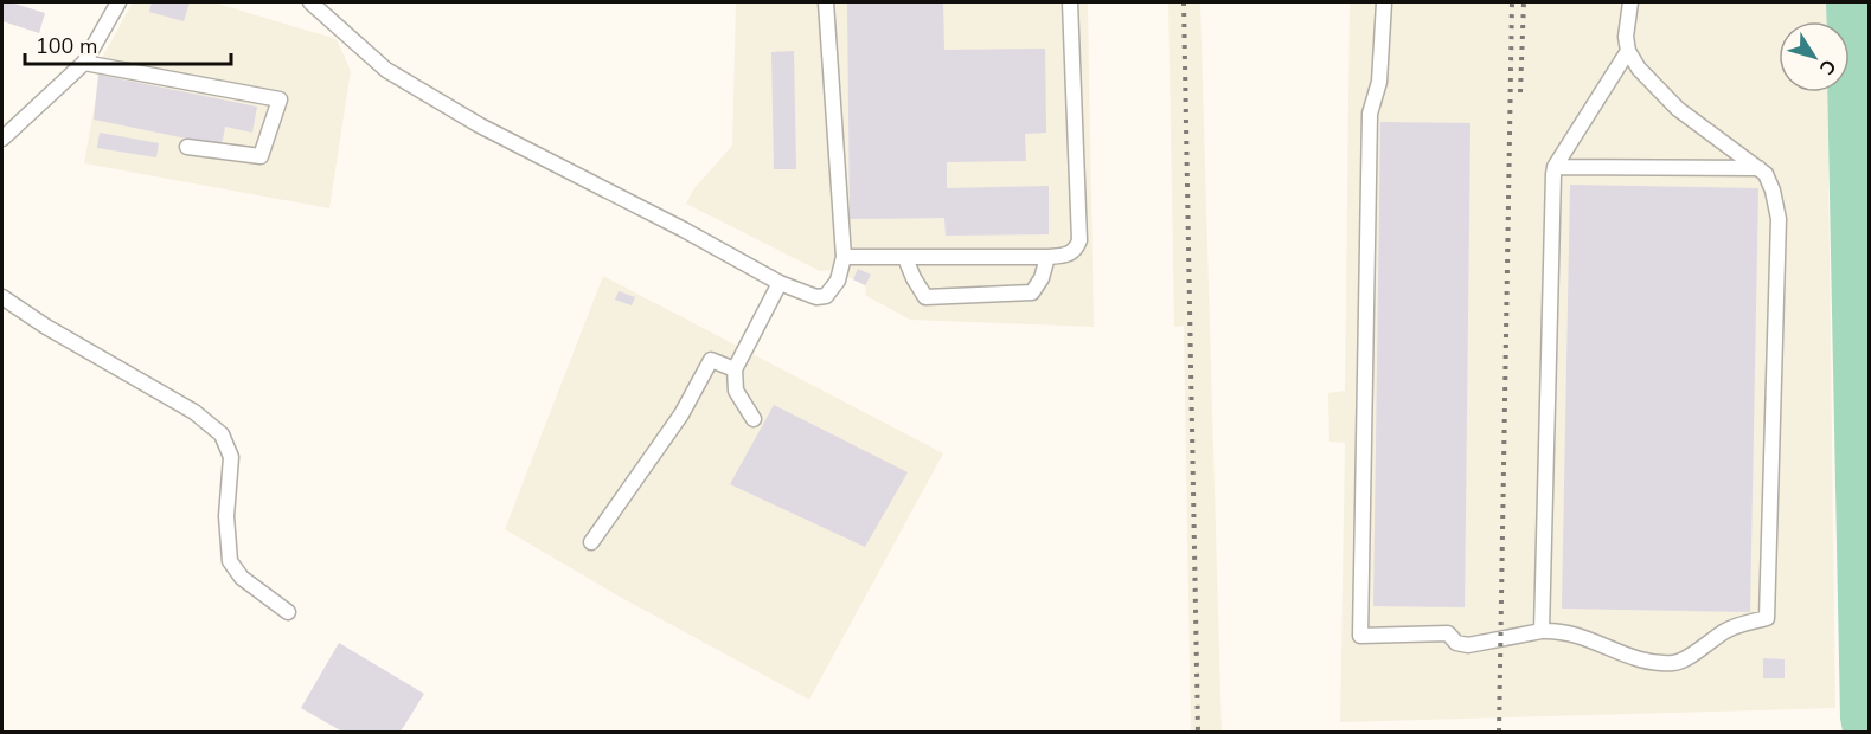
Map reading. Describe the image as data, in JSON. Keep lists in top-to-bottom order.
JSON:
{
  "scale_bar": "100 m",
  "north": "bottom right"
}
